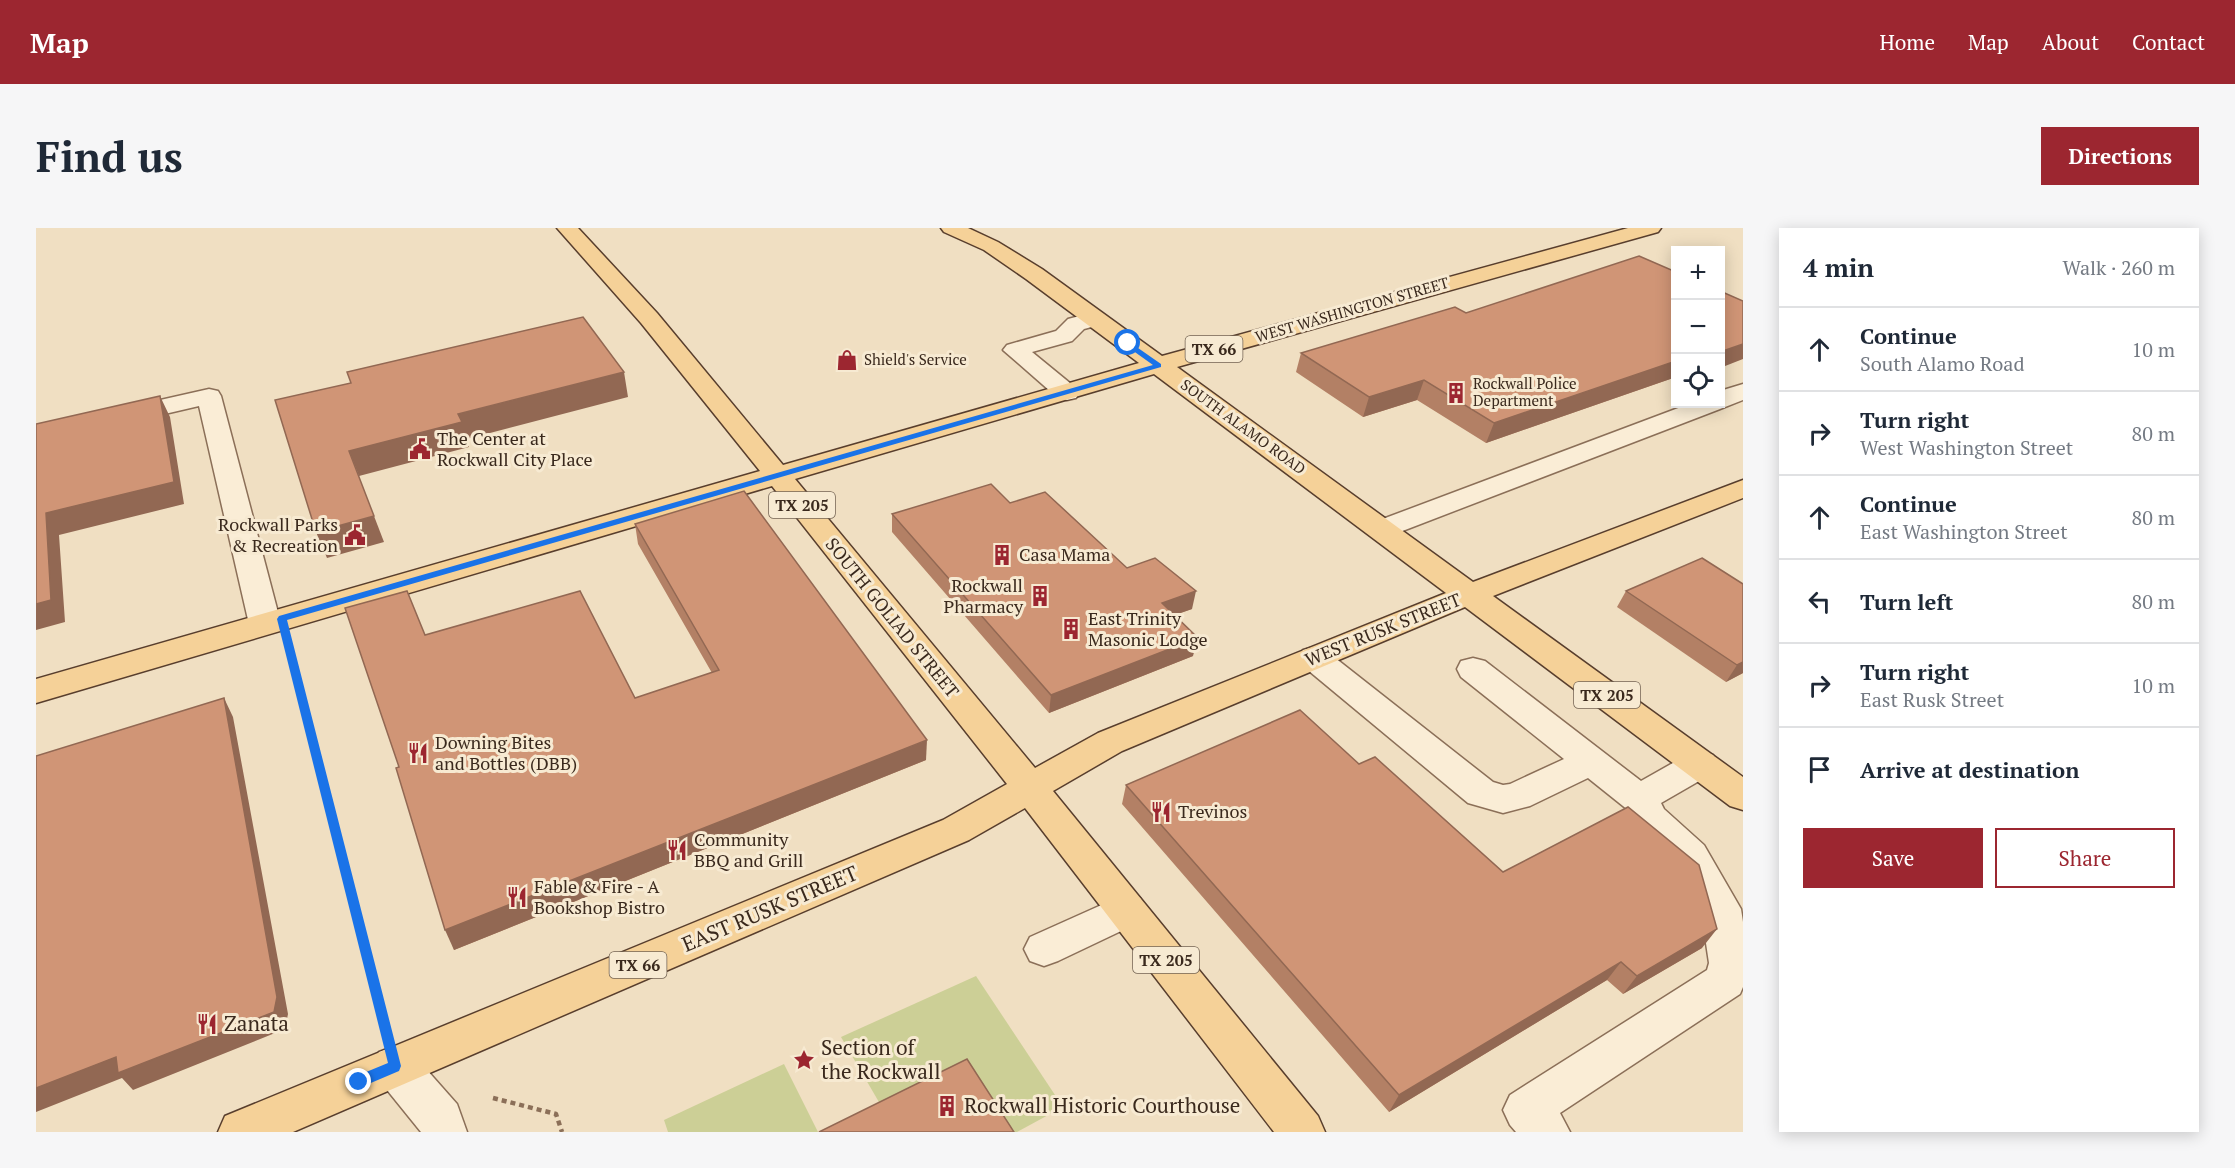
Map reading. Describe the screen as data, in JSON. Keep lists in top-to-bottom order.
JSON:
{
  "streets": {
    "main road": [
      "WEST WASHINGTON STREET",
      "TX 66",
      "SOUTH ALAMO ROAD",
      "TX 205",
      "SOUTH GOLIAD STREET",
      "WEST RUSK STREET",
      "EAST RUSK STREET"
    ]
  },
  "crossings": [
    ["WEST WASHINGTON STREET", "TX 66"],
    ["WEST WASHINGTON STREET", "SOUTH ALAMO ROAD"],
    ["WEST WASHINGTON STREET", "SOUTH GOLIAD STREET"],
    ["TX 66", "SOUTH GOLIAD STREET"],
    ["SOUTH ALAMO ROAD", "TX 205"],
    ["SOUTH ALAMO ROAD", "WEST RUSK STREET"],
    ["TX 205", "SOUTH GOLIAD STREET"],
    ["TX 205", "WEST RUSK STREET"],
    ["TX 205", "EAST RUSK STREET"],
    ["SOUTH GOLIAD STREET", "WEST RUSK STREET"],
    ["SOUTH GOLIAD STREET", "EAST RUSK STREET"],
    ["WEST RUSK STREET", "EAST RUSK STREET"]
  ],
  "places": {
    "shop": ["Shield's Service"],
    "building": [
      "Rockwall Police Department",
      "Casa Mama",
      "Rockwall Pharmacy",
      "East Trinity Masonic Lodge",
      "Rockwall Historic Courthouse"
    ],
    "public building": ["The Center at Rockwall City Place", "Rockwall Parks & Recreation"],
    "restaurant": [
      "Downing Bites and Bottles (DBB)",
      "Trevinos",
      "Community BBQ and Grill",
      "Fable & Fire - A Bookshop Bistro",
      "Zanata"
    ],
    "place": ["Section of the Rockwall"]
  },
  "page": {
    "header": "Map",
    "nav": [
      "Home",
      "Map",
      "About",
      "Contact"
    ],
    "buttons": [
      "Directions",
      ["Save", "Share"]
    ],
    "title": "Find us",
    "heading": ["4 min", "Walk · 260 m"],
    "map_buttons": ["+", "−"],
    "list": [
      ["Continue", "South Alamo Road", "10 m"],
      ["Turn right", "West Washington Street", "80 m"],
      ["Continue", "East Washington Street", "80 m"],
      ["Turn left", "80 m"],
      ["Turn right", "East Rusk Street", "10 m"],
      "Arrive at destination"
    ]
  }
}
